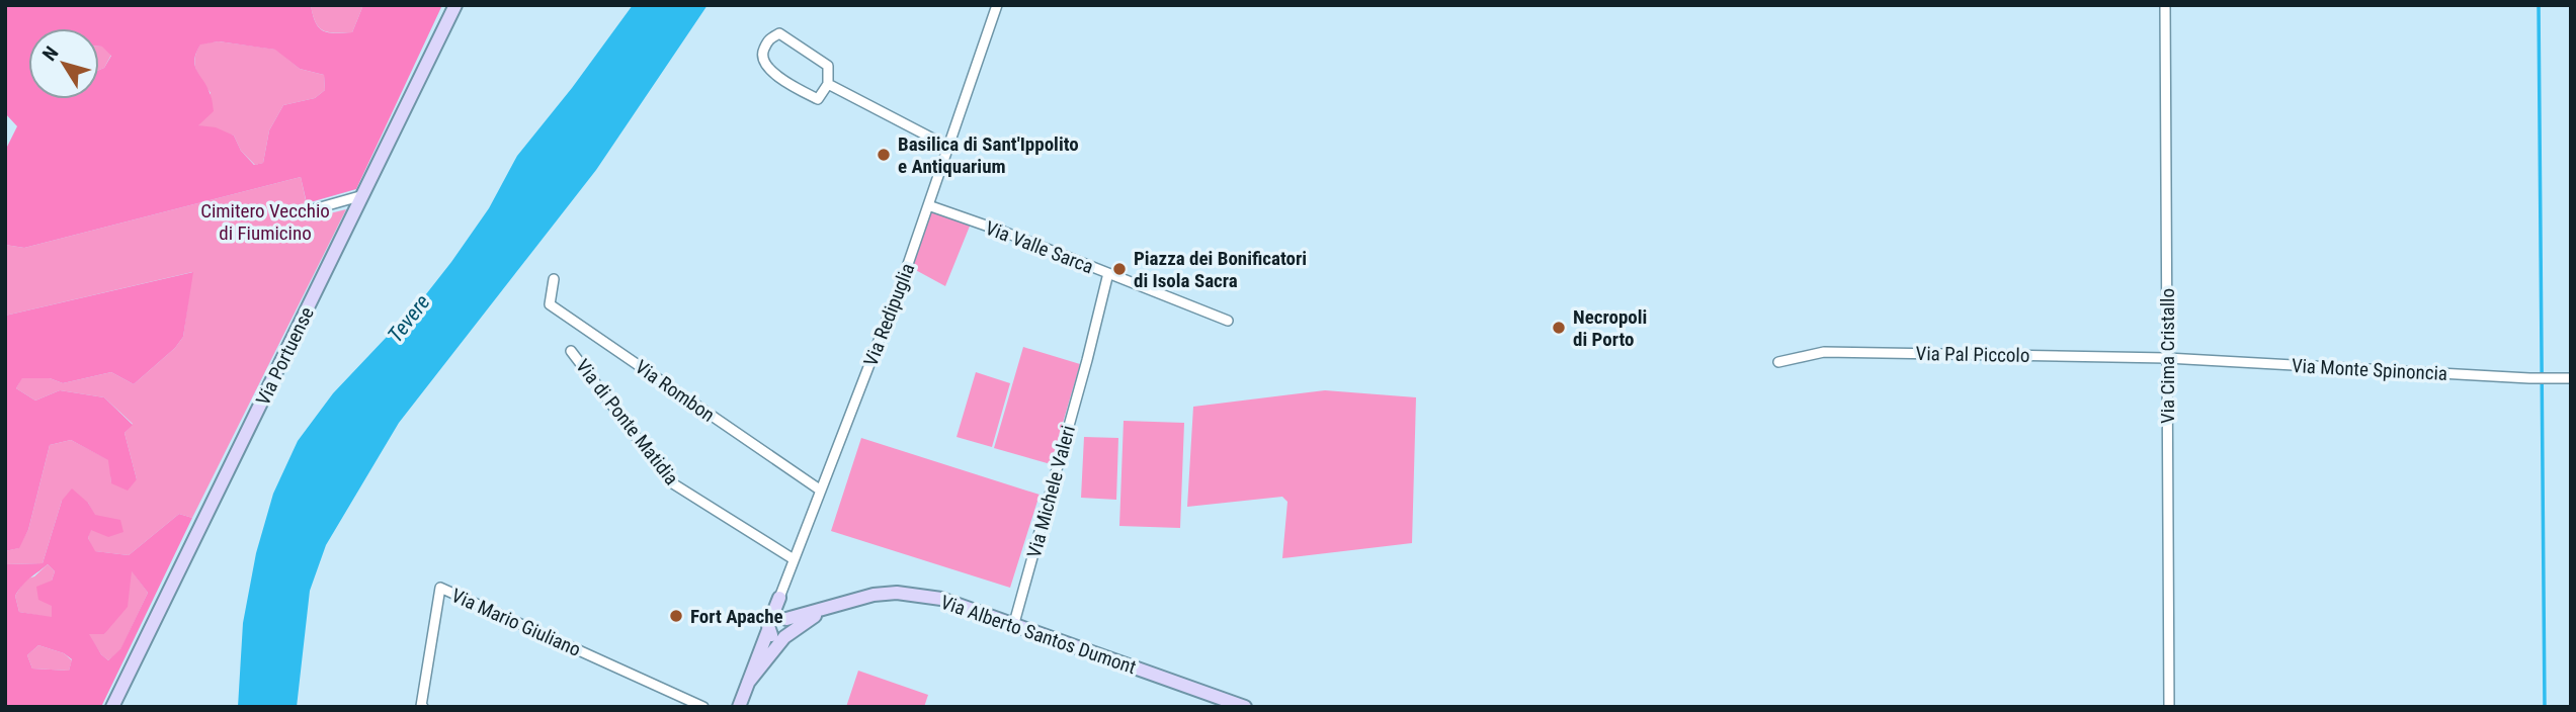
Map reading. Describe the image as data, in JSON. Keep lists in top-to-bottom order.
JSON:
{
  "streets": {
    "street": [
      "Via Valle Sarca",
      "Via Redipuglia",
      "Via Pal Piccolo",
      "Via Portuense",
      "Via Cima Cristallo",
      "Via Monte Spinoncia",
      "Via Rombon",
      "Via di Ponte Matidia",
      "Via Michele Valeri",
      "Via Mario Giuliano",
      "Via Alberto Santos Dumont"
    ]
  },
  "crossings": [
    ["Via Valle Sarca", "Via Redipuglia"],
    ["Via Valle Sarca", "Via Michele Valeri"],
    ["Via Redipuglia", "Via Rombon"],
    ["Via Redipuglia", "Via di Ponte Matidia"],
    ["Via Pal Piccolo", "Via Cima Cristallo"],
    ["Via Pal Piccolo", "Via Monte Spinoncia"],
    ["Via Cima Cristallo", "Via Monte Spinoncia"],
    ["Via Michele Valeri", "Via Alberto Santos Dumont"]
  ],
  "water": ["Tevere"],
  "parks": ["Cimitero Vecchio di Fiumicino"],
  "places": [
    "Basilica di Sant'Ippolito e Antiquarium",
    "Piazza dei Bonificatori di Isola Sacra",
    "Necropoli di Porto",
    "Fort Apache"
  ],
  "north": "top left"
}
